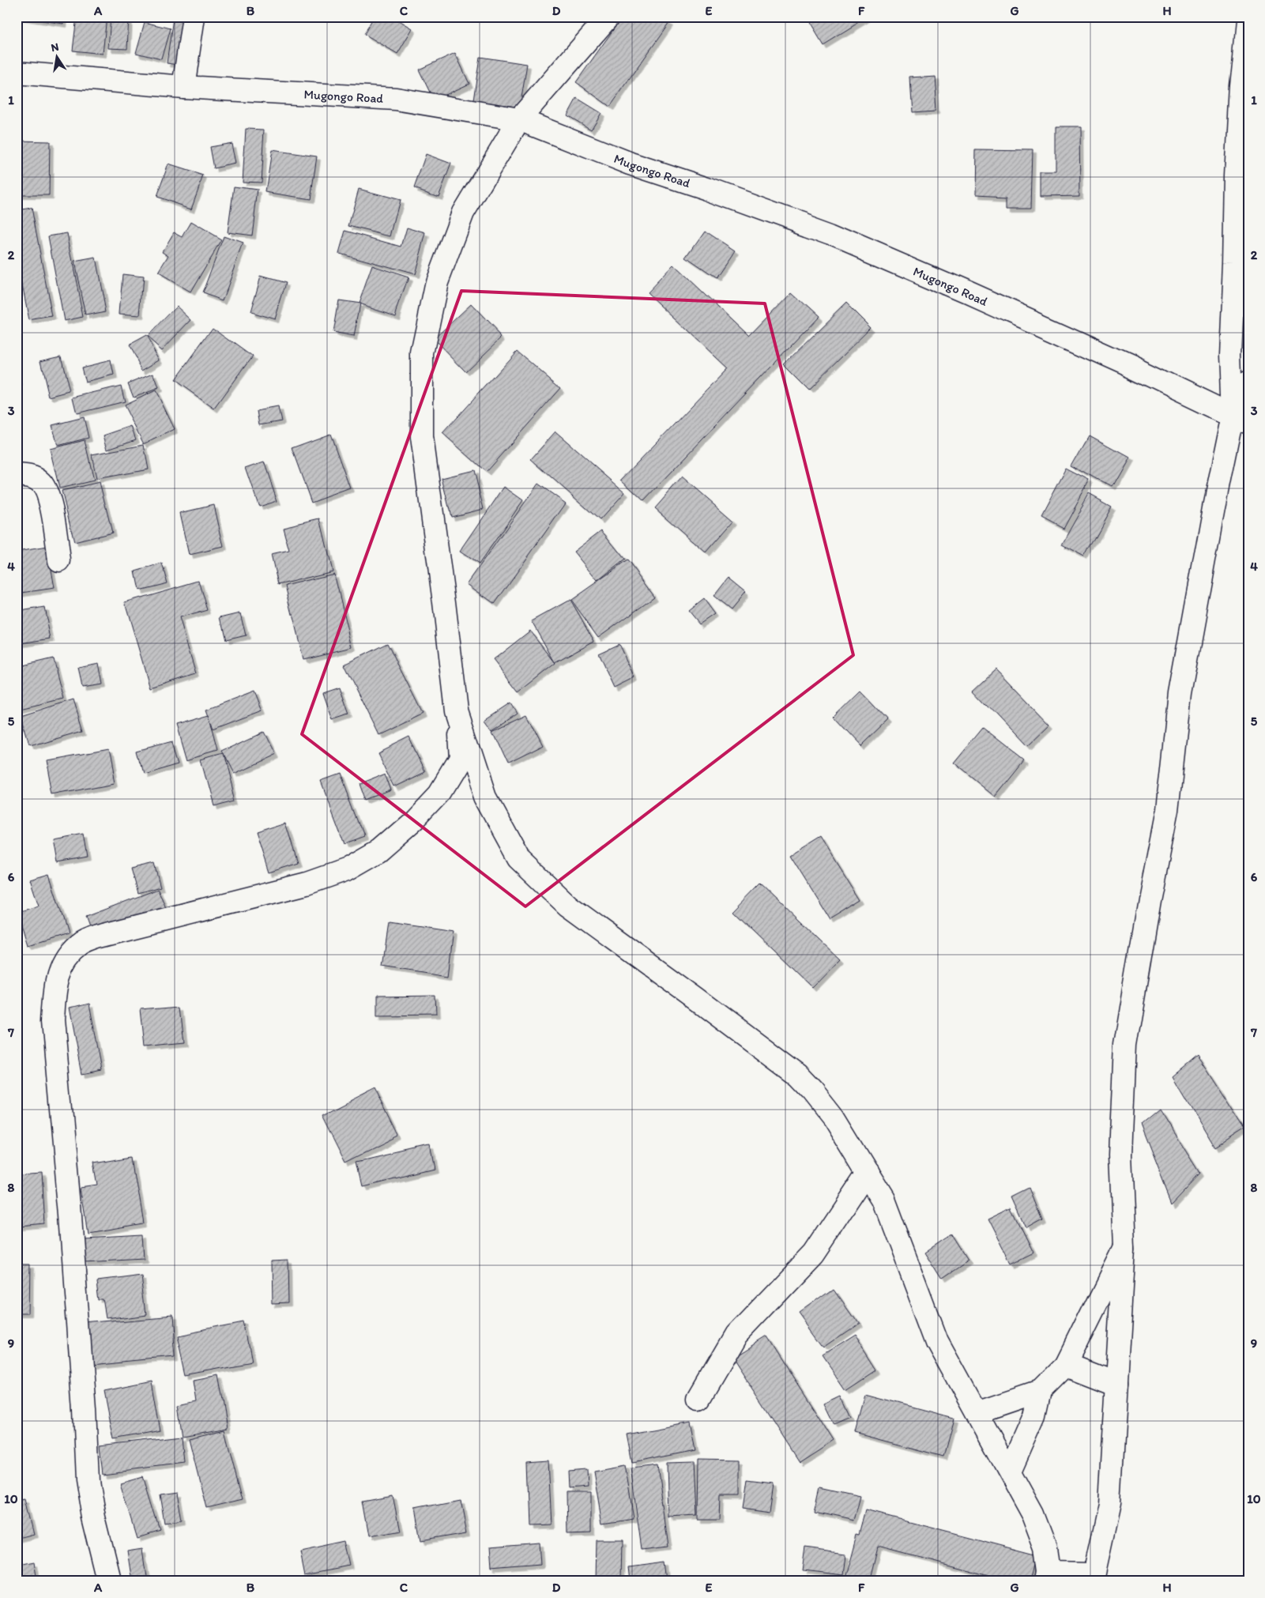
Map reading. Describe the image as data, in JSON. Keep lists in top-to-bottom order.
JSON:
{
  "streets": {
    "street": ["Mugongo Road"]
  },
  "north": "top",
  "grid": {
    "columns": [
      "A",
      "B",
      "C",
      "D",
      "E",
      "F",
      "G",
      "H"
    ],
    "rows": [
      "1",
      "2",
      "3",
      "4",
      "5",
      "6",
      "7",
      "8",
      "9",
      "10"
    ]
  }
}
